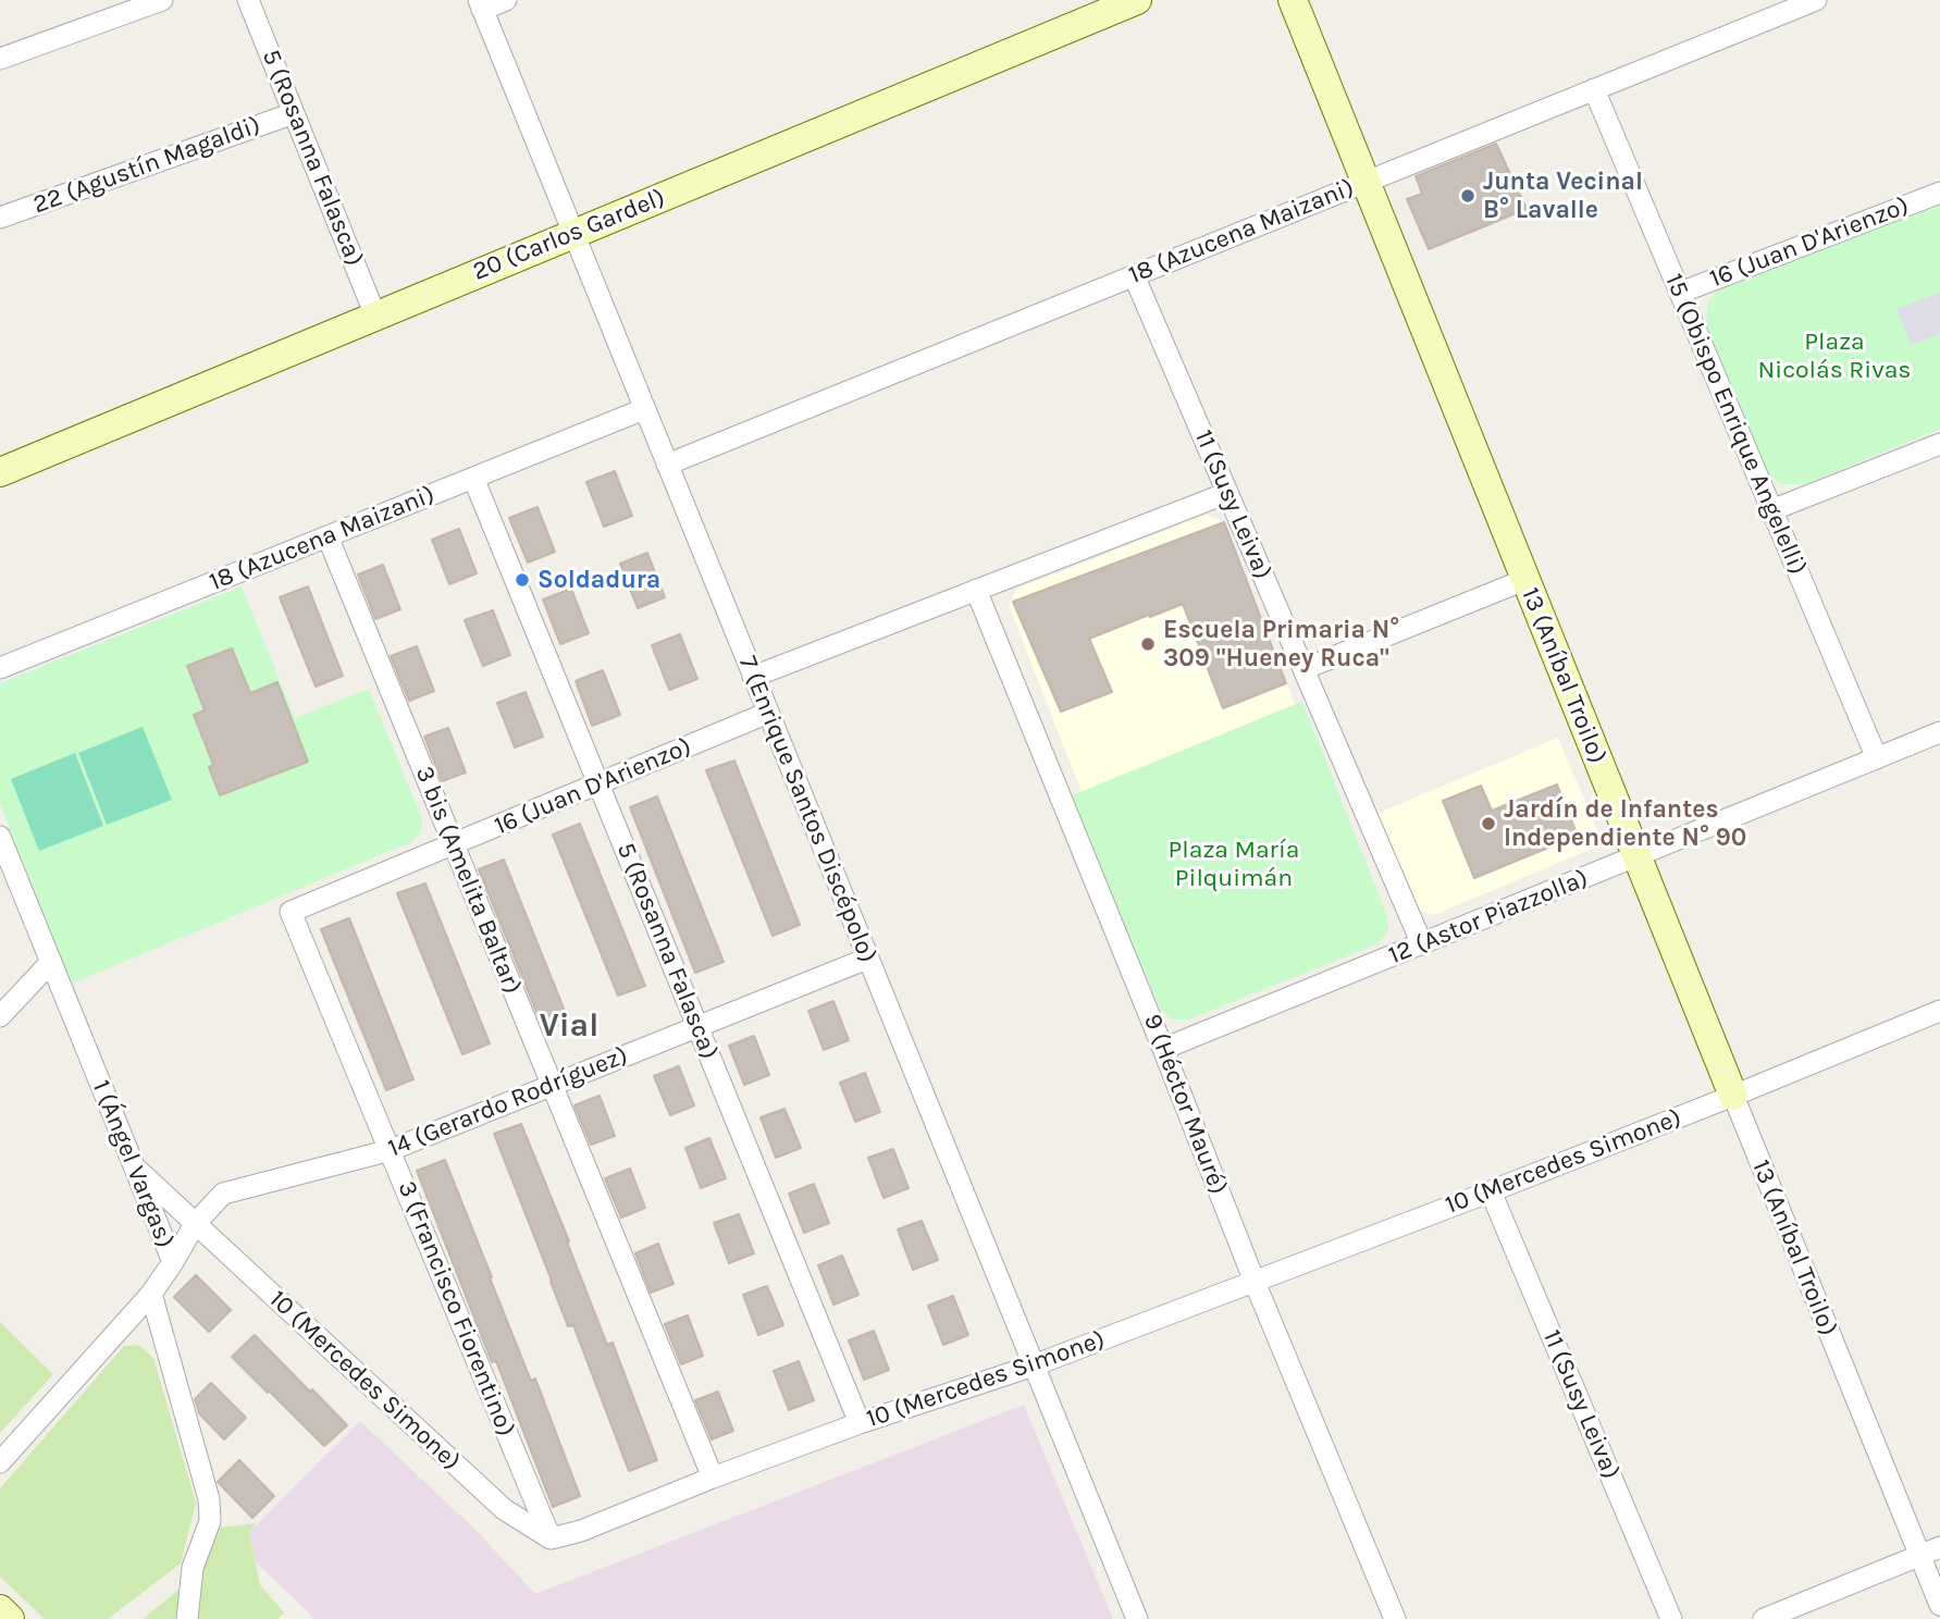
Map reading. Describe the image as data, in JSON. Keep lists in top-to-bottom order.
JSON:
{
  "streets": {
    "street": [
      "5 (Rosanna Falasca)",
      "22 (Agustín Magaldi)",
      "18 (Azucena Maizani)",
      "20 (Carlos Gardel)",
      "16 (Juan D'Arienzo)",
      "15 (Obispo Enrique Angelelli)",
      "11 (Susy Leiva)",
      "13 (Aníbal Troilo)",
      "7 (Enrique Santos Discépolo)",
      "3 bis (Amelita Baltar)",
      "12 (Astor Piazzolla)",
      "14 (Gerardo Rodríguez)",
      "9 (Héctor Mauré)",
      "10 (Mercedes Simone)",
      "1 (Ángel Vargas)",
      "3 (Francisco Fiorentino)"
    ]
  },
  "crossings": [
    ["5 (Rosanna Falasca)", "22 (Agustín Magaldi)"],
    ["5 (Rosanna Falasca)", "18 (Azucena Maizani)"],
    ["5 (Rosanna Falasca)", "20 (Carlos Gardel)"],
    ["5 (Rosanna Falasca)", "16 (Juan D'Arienzo)"],
    ["5 (Rosanna Falasca)", "14 (Gerardo Rodríguez)"],
    ["5 (Rosanna Falasca)", "10 (Mercedes Simone)"],
    ["18 (Azucena Maizani)", "15 (Obispo Enrique Angelelli)"],
    ["18 (Azucena Maizani)", "11 (Susy Leiva)"],
    ["18 (Azucena Maizani)", "13 (Aníbal Troilo)"],
    ["18 (Azucena Maizani)", "7 (Enrique Santos Discépolo)"],
    ["18 (Azucena Maizani)", "3 bis (Amelita Baltar)"],
    ["20 (Carlos Gardel)", "7 (Enrique Santos Discépolo)"],
    ["16 (Juan D'Arienzo)", "15 (Obispo Enrique Angelelli)"],
    ["16 (Juan D'Arienzo)", "7 (Enrique Santos Discépolo)"],
    ["16 (Juan D'Arienzo)", "3 bis (Amelita Baltar)"],
    ["16 (Juan D'Arienzo)", "3 (Francisco Fiorentino)"],
    ["15 (Obispo Enrique Angelelli)", "12 (Astor Piazzolla)"],
    ["11 (Susy Leiva)", "12 (Astor Piazzolla)"],
    ["11 (Susy Leiva)", "10 (Mercedes Simone)"],
    ["13 (Aníbal Troilo)", "12 (Astor Piazzolla)"],
    ["13 (Aníbal Troilo)", "10 (Mercedes Simone)"],
    ["7 (Enrique Santos Discépolo)", "14 (Gerardo Rodríguez)"],
    ["7 (Enrique Santos Discépolo)", "10 (Mercedes Simone)"],
    ["3 bis (Amelita Baltar)", "14 (Gerardo Rodríguez)"],
    ["3 bis (Amelita Baltar)", "10 (Mercedes Simone)"],
    ["12 (Astor Piazzolla)", "9 (Héctor Mauré)"],
    ["14 (Gerardo Rodríguez)", "10 (Mercedes Simone)"],
    ["14 (Gerardo Rodríguez)", "1 (Ángel Vargas)"],
    ["14 (Gerardo Rodríguez)", "3 (Francisco Fiorentino)"],
    ["9 (Héctor Mauré)", "10 (Mercedes Simone)"],
    ["10 (Mercedes Simone)", "1 (Ángel Vargas)"],
    ["10 (Mercedes Simone)", "3 (Francisco Fiorentino)"]
  ],
  "districts": ["Vial"],
  "parks": ["Plaza Nicolás Rivas", "Plaza María Pilquimán"],
  "places": [
    "Junta Vecinal B° Lavalle",
    "Soldadura",
    "Escuela Primaria N° 309 \"Hueney Ruca\"",
    "Jardín de Infantes Independiente N° 90"
  ]
}
